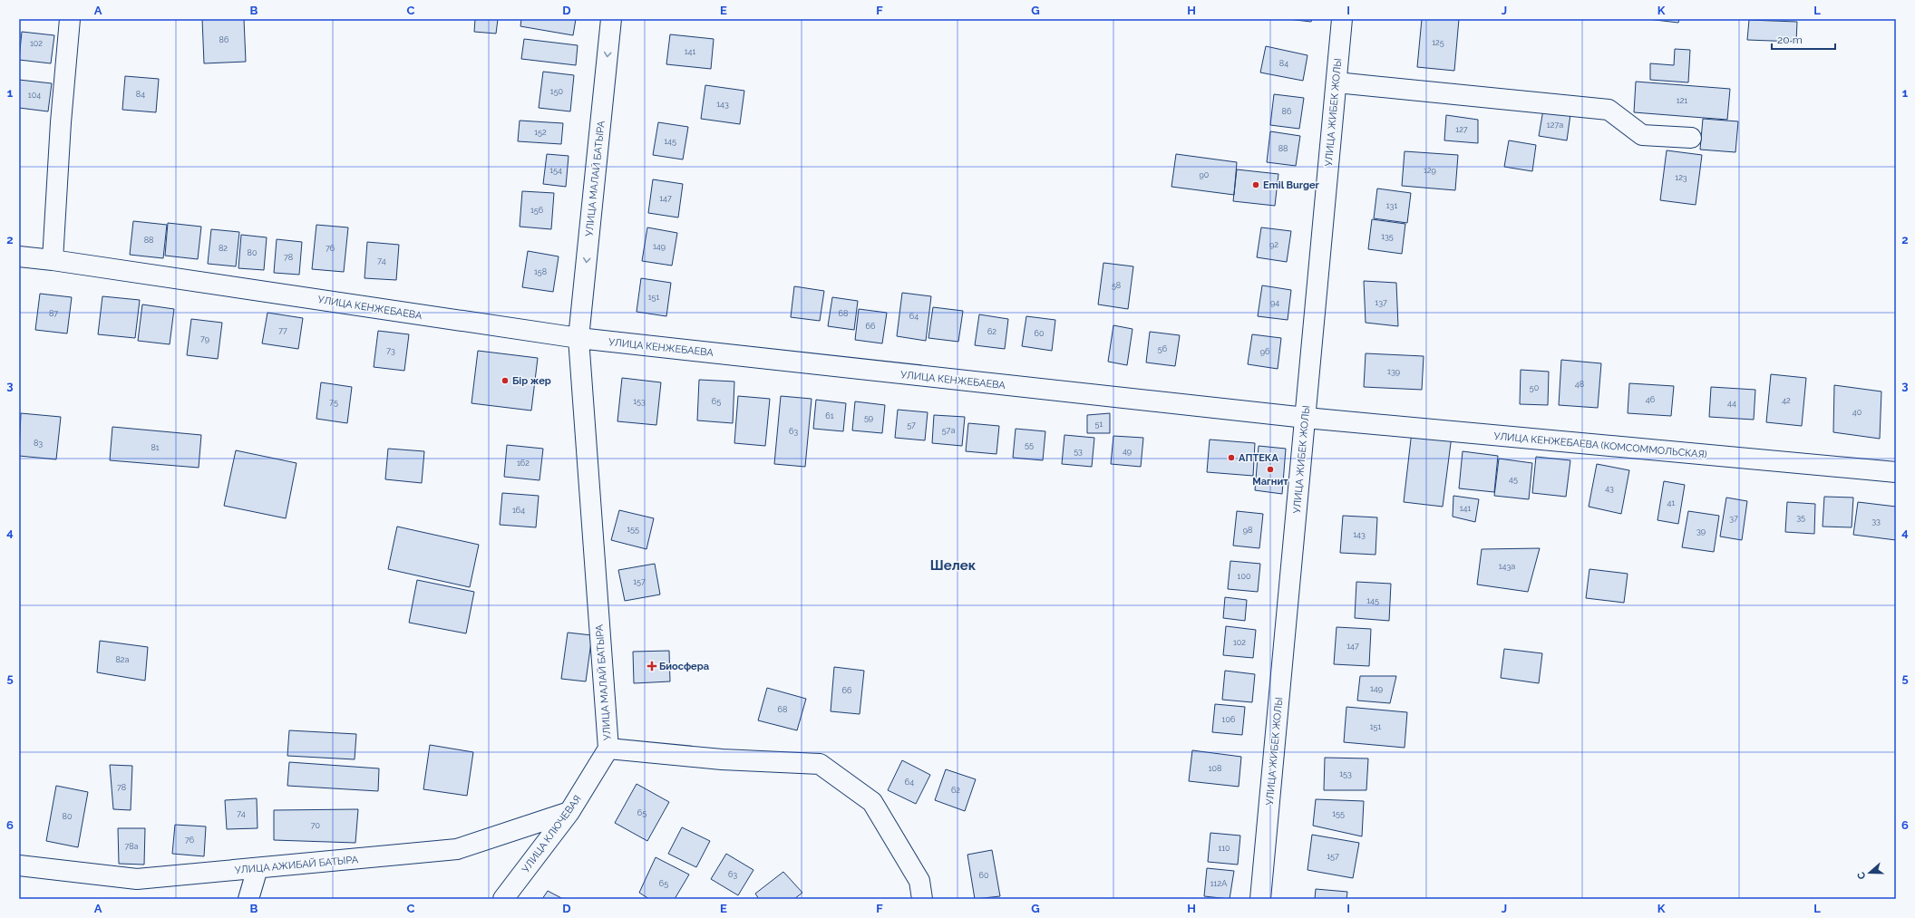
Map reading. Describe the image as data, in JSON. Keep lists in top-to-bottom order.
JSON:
{
  "streets": {
    "street": [
      "УЛИЦА ЖИБЕК ЖОЛЫ",
      "УЛИЦА МАЛАЙ БАТЫРА",
      "УЛИЦА КЕНЖЕБАЕВА",
      "УЛИЦА КЕНЖЕБАЕВА (КОМСОММОЛЬСКАЯ)",
      "УЛИЦА КЛЮЧЕВАЯ",
      "УЛИЦА АЖИБАЙ БАТЫРА"
    ]
  },
  "crossings": [
    ["УЛИЦА ЖИБЕК ЖОЛЫ", "УЛИЦА КЕНЖЕБАЕВА"],
    ["УЛИЦА ЖИБЕК ЖОЛЫ", "УЛИЦА КЕНЖЕБАЕВА (КОМСОММОЛЬСКАЯ)"],
    ["УЛИЦА МАЛАЙ БАТЫРА", "УЛИЦА КЕНЖЕБАЕВА"],
    ["УЛИЦА МАЛАЙ БАТЫРА", "УЛИЦА КЛЮЧЕВАЯ"],
    ["УЛИЦА КЕНЖЕБАЕВА", "УЛИЦА КЕНЖЕБАЕВА (КОМСОММОЛЬСКАЯ)"],
    ["УЛИЦА КЛЮЧЕВАЯ", "УЛИЦА АЖИБАЙ БАТЫРА"]
  ],
  "districts": ["Шелек"],
  "places": {
    "other": [
      "Emil Burger",
      "Бір жер",
      "АПТЕКА",
      "Магнит"
    ],
    "health": ["Биосфера"]
  },
  "house_numbers": [
    "86",
    "125",
    "102",
    "141",
    "84",
    "150",
    "84",
    "104",
    "121",
    "143",
    "86",
    "127а",
    "127",
    "152",
    "145",
    "88",
    "154",
    "129",
    "90",
    "123",
    "147",
    "131",
    "156",
    "135",
    "88",
    "92",
    "149",
    "82",
    "76",
    "80",
    "78",
    "74",
    "158",
    "58",
    "151",
    "94",
    "137",
    "87",
    "68",
    "64",
    "66",
    "77",
    "62",
    "60",
    "79",
    "56",
    "73",
    "96",
    "139",
    "48",
    "50",
    "46",
    "42",
    "153",
    "65",
    "75",
    "44",
    "40",
    "61",
    "59",
    "51",
    "57",
    "57а",
    "63",
    "83",
    "55",
    "81",
    "53",
    "49",
    "162",
    "45",
    "43",
    "41",
    "141",
    "164",
    "35",
    "37",
    "33",
    "155",
    "98",
    "39",
    "143",
    "143а",
    "100",
    "157",
    "145",
    "102",
    "147",
    "82а",
    "149",
    "66",
    "68",
    "106",
    "151",
    "108",
    "153",
    "64",
    "78",
    "62",
    "65",
    "74",
    "155",
    "80",
    "70",
    "76",
    "78а",
    "110",
    "157",
    "63",
    "60",
    "65",
    "112А"
  ],
  "scale_bar": "20 m",
  "north": "left",
  "grid": {
    "columns": [
      "A",
      "B",
      "C",
      "D",
      "E",
      "F",
      "G",
      "H",
      "I",
      "J",
      "K",
      "L"
    ],
    "rows": [
      "1",
      "2",
      "3",
      "4",
      "5",
      "6"
    ]
  }
}
